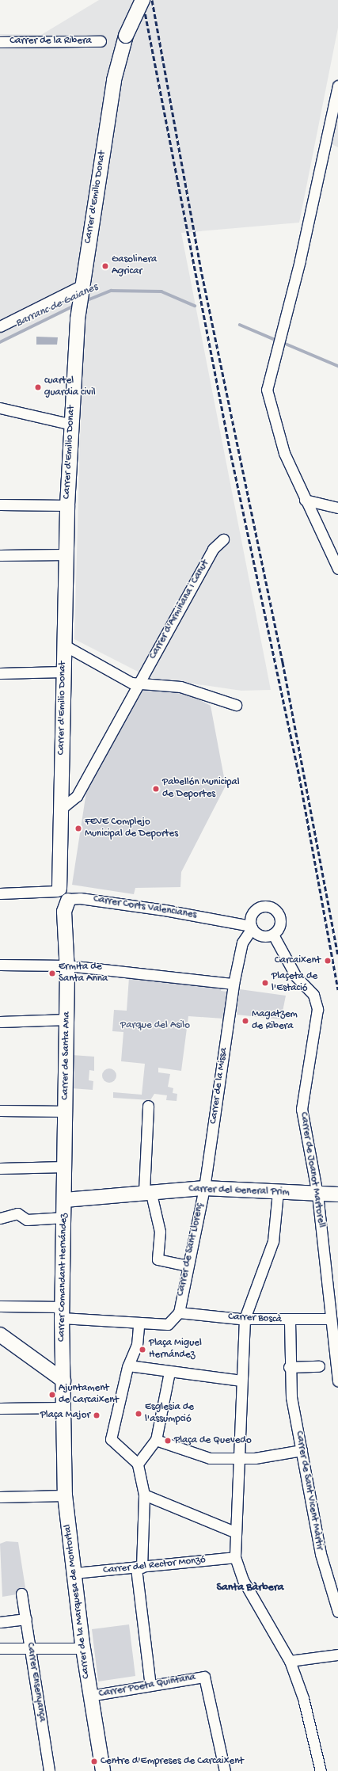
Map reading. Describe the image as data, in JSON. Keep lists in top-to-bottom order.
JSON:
{
  "streets": {
    "street": [
      "Carrer de la Ribera",
      "Carrer d'Emilio Donat",
      "Carrer d'Armiñana i Canut",
      "Carrer Corts Valencianes",
      "Carrer de Santa Ana",
      "Carrer de la Missa",
      "Carrer de Joanot Martorell",
      "Carrer del General Prim",
      "Carrer de Sant Llorenç",
      "Carrer Comandant Hernández",
      "Carrer Boscà",
      "Carrer de Sant Vicent Màrtir",
      "Carrer del Rector Monzó",
      "Carrer de la Marquesa de Montortal",
      "Carrer Ensenyança",
      "Carrer Poeta Quintana"
    ]
  },
  "crossings": [
    ["Carrer d'Emilio Donat", "Carrer d'Armiñana i Canut"],
    ["Carrer d'Emilio Donat", "Carrer Corts Valencianes"],
    ["Carrer d'Emilio Donat", "Carrer de Santa Ana"],
    ["Carrer Corts Valencianes", "Carrer de Santa Ana"],
    ["Carrer Corts Valencianes", "Carrer de la Missa"],
    ["Carrer Corts Valencianes", "Carrer de Joanot Martorell"],
    ["Carrer de Santa Ana", "Carrer del General Prim"],
    ["Carrer de Santa Ana", "Carrer Comandant Hernández"],
    ["Carrer de la Missa", "Carrer de Joanot Martorell"],
    ["Carrer de la Missa", "Carrer del General Prim"],
    ["Carrer de la Missa", "Carrer de Sant Llorenç"],
    ["Carrer de Joanot Martorell", "Carrer del General Prim"],
    ["Carrer de Joanot Martorell", "Carrer Boscà"],
    ["Carrer del General Prim", "Carrer de Sant Llorenç"],
    ["Carrer del General Prim", "Carrer Comandant Hernández"],
    ["Carrer de Sant Llorenç", "Carrer Boscà"],
    ["Carrer Boscà", "Carrer de Sant Vicent Màrtir"],
    ["Carrer del Rector Monzó", "Carrer de la Marquesa de Montortal"],
    ["Carrer de la Marquesa de Montortal", "Carrer Poeta Quintana"]
  ],
  "districts": ["Santa Bàrbera"],
  "water": ["Barranc de Gaianes"],
  "parks": ["Parque del Asilo"],
  "places": [
    "Gasolinera Agricar",
    "cuartel guardia civil",
    "Pabellón Municipal de Deportes",
    "FEVE Complejo Municipal de Deportes",
    "Carcaixent",
    "Ermita de Santa Anna",
    "Plaçeta de l'Estació",
    "Magatzem de Ribera",
    "Plaça Miguel Hernández",
    "Ajuntament de Carcaixent",
    "Esglesia de l'assumpció",
    "Plaça Major",
    "Plaça de Quevedo",
    "Centre d'Empreses de Carcaixent"
  ]
}
